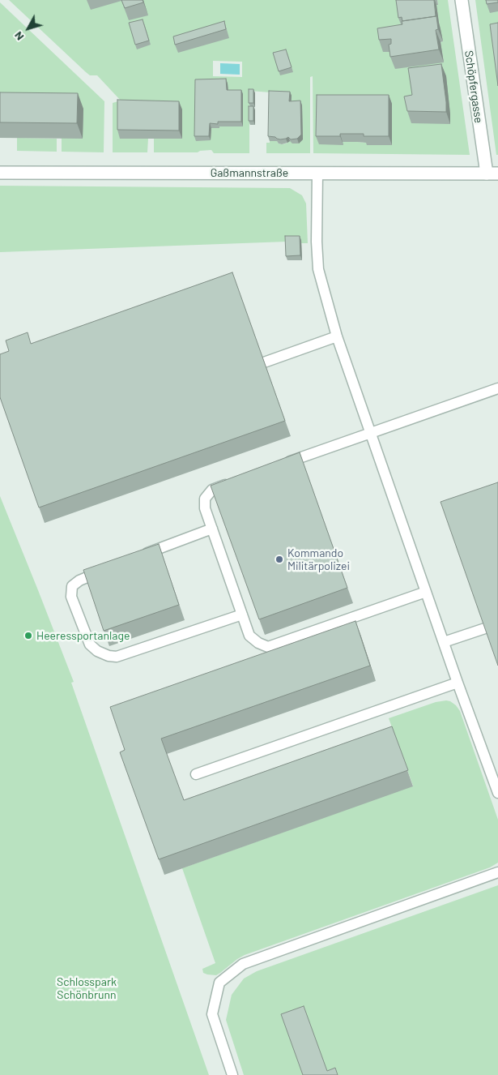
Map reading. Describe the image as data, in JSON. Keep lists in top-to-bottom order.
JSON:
{
  "streets": {
    "street": ["Schöpfergasse", "Gaßmannstraße"]
  },
  "crossings": [
    ["Schöpfergasse", "Gaßmannstraße"]
  ],
  "parks": ["Schlosspark Schönbrunn"],
  "places": ["Kommando Militärpolizei", "Heeressportanlage"],
  "north": "bottom left"
}
